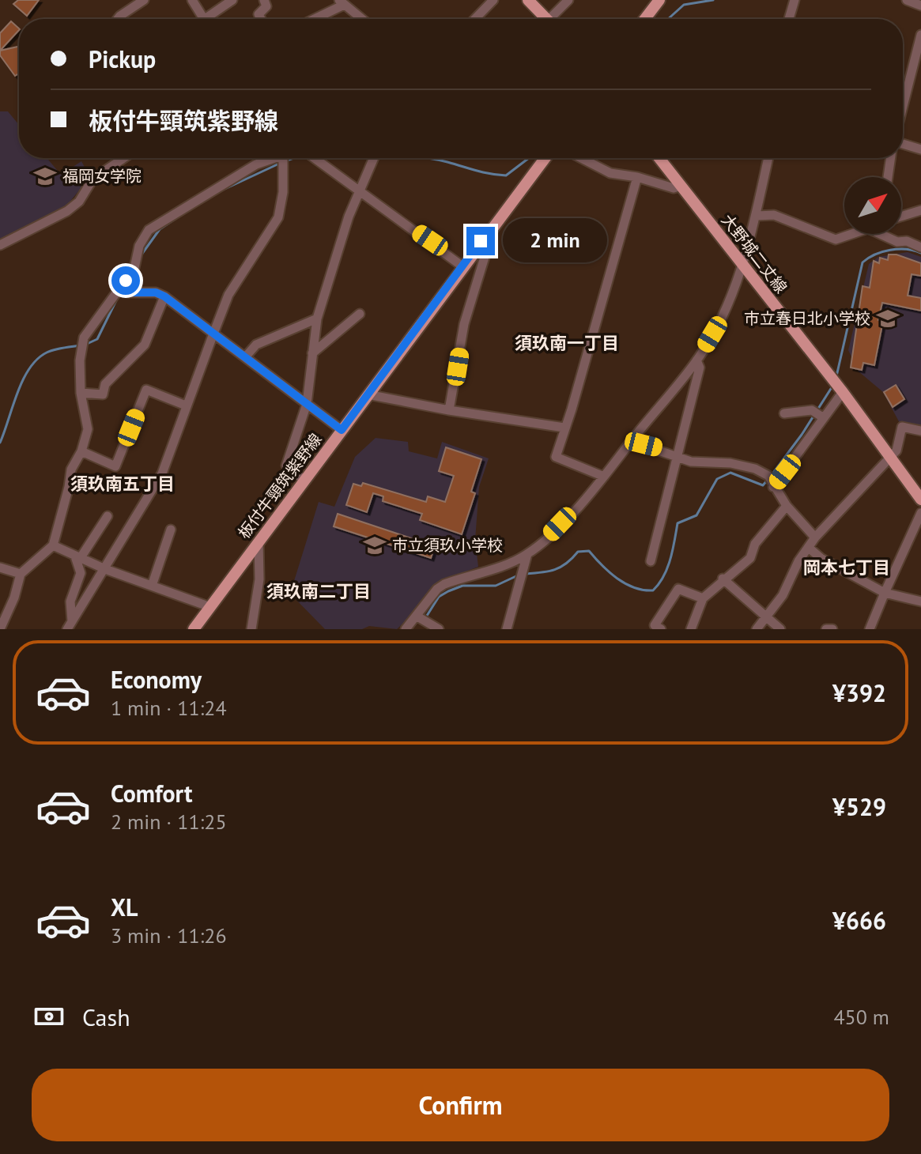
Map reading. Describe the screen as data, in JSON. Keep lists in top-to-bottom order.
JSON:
{
  "streets": {
    "main road": ["大野城二丈線", "板付牛頸筑紫野線"]
  },
  "districts": [
    "須玖南一丁目",
    "須玖南五丁目",
    "岡本七丁目",
    "須玖南二丁目"
  ],
  "places": {
    "school or university": ["福岡女学院", "市立春日北小学校", "市立須玖小学校"]
  },
  "north": "top right",
  "page": {
    "banner": ["Pickup", "板付牛頸筑紫野線"],
    "bubble": "2 min",
    "list": [
      {
        "name": "Economy",
        "note": "1 min · 11:24",
        "value": "¥392"
      },
      {
        "name": "Comfort",
        "note": "2 min · 11:25",
        "value": "¥529"
      },
      {
        "name": "XL",
        "note": "3 min · 11:26",
        "value": "¥666"
      }
    ],
    "pay": ["Cash", "450 m"],
    "buttons": "Confirm"
  }
}
